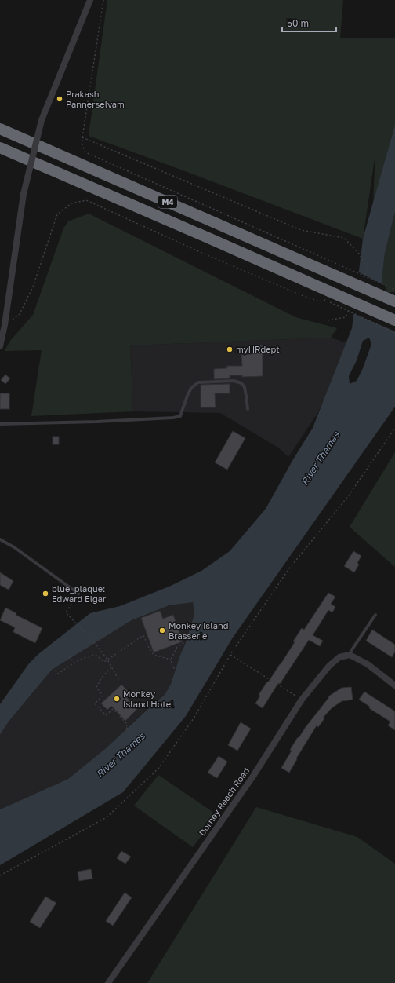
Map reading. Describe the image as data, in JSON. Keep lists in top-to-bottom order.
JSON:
{
  "streets": {
    "highway": ["M4"],
    "street": ["Dorney Reach Road"]
  },
  "water": ["River Thames"],
  "places": [
    "Prakash Pannerselvam",
    "myHRdept",
    "blue_plaque: Edward Elgar",
    "Monkey Island Brasserie",
    "Monkey Island Hotel"
  ],
  "scale_bar": "50 m"
}
